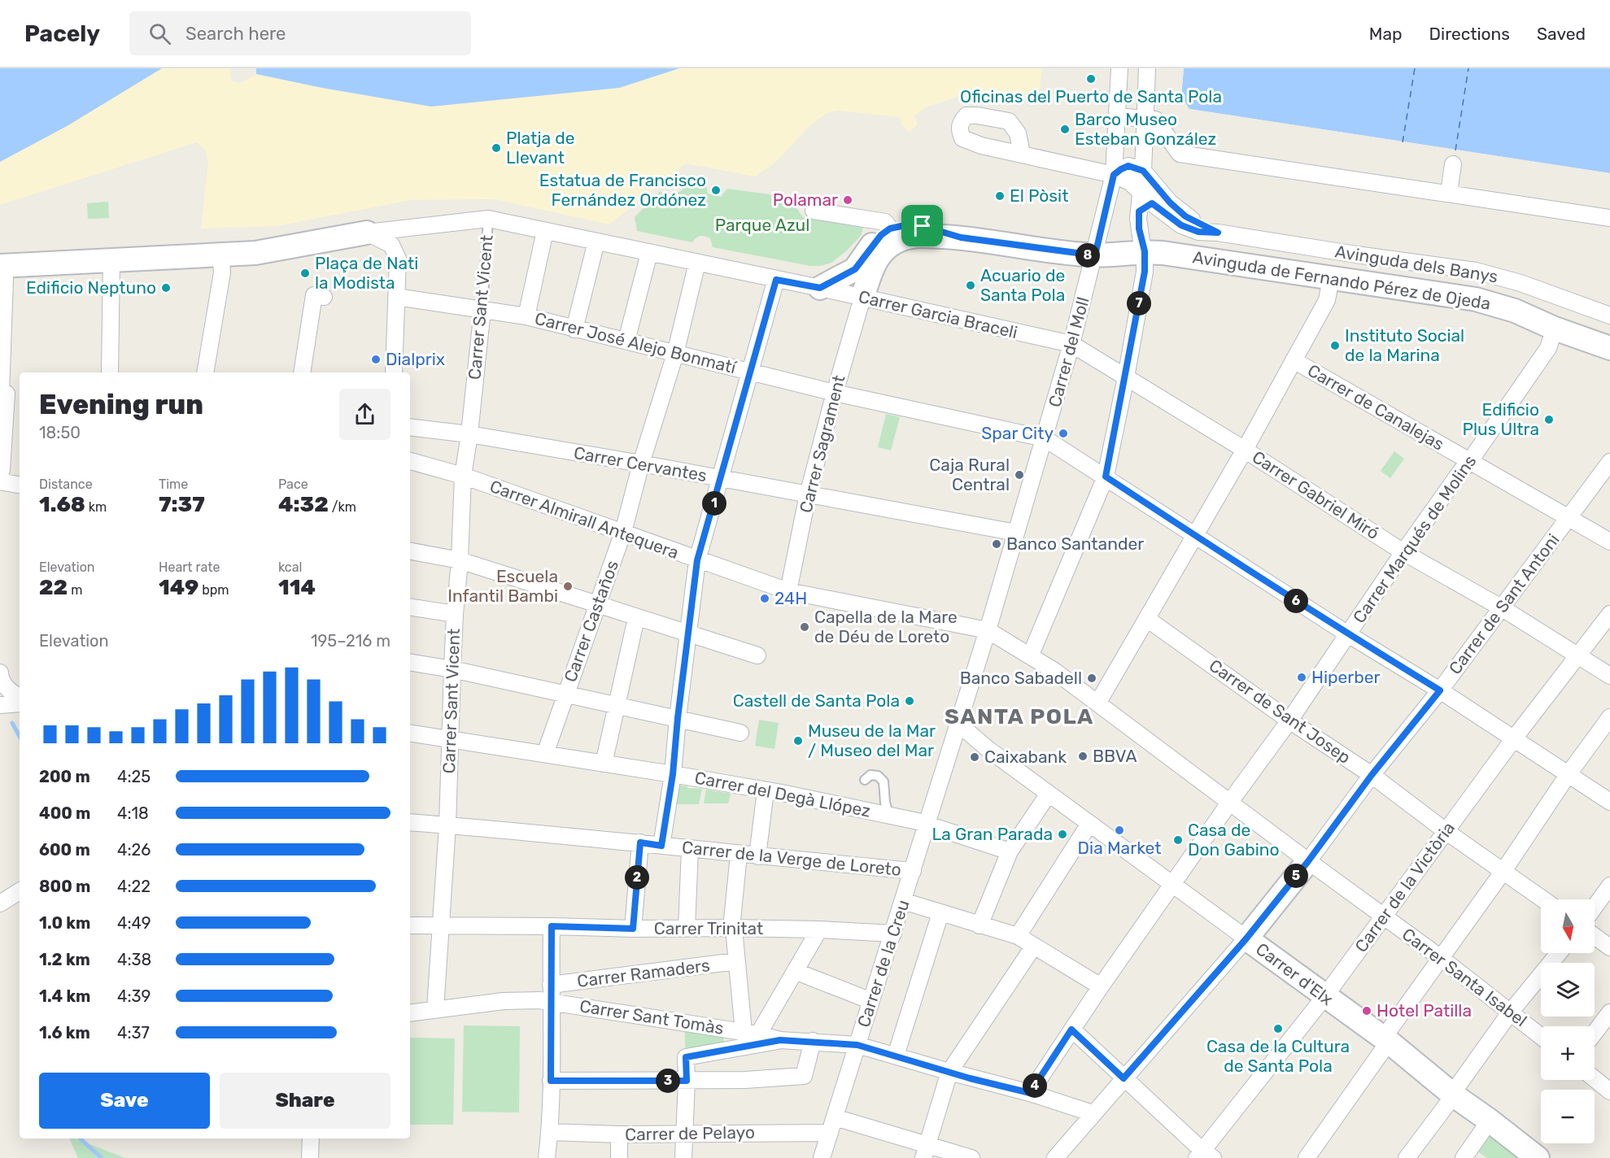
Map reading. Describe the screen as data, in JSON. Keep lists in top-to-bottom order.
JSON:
{
  "streets": {
    "street": [
      "Avinguda dels Banys",
      "Avinguda de Fernando Pérez de Ojeda",
      "Carrer Sant Vicent",
      "Carrer Garcia Braceli",
      "Carrer José Alejo Bonmatí",
      "Carrer del Moll",
      "Carrer de Canalejas",
      "Carrer Sagrament",
      "Carrer Cervantes",
      "Carrer Gabriel Miró",
      "Carrer Almirall Antequera",
      "Carrer Marqués de Molins",
      "Carrer de Sant Antoni",
      "Carrer Castaños",
      "Carrer de Sant Josep",
      "Carrer del Degà Llópez",
      "Carrer de la Verge de Loreto",
      "Carrer de la Victòria",
      "Carrer Trinitat",
      "Carrer de la Creu",
      "Carrer Ramaders",
      "Carrer d'Elx",
      "Carrer Santa Isabel",
      "Carrer Sant Tomàs",
      "Carrer de Pelayo"
    ]
  },
  "crossings": [
    ["Avinguda dels Banys", "Carrer del Moll"],
    ["Avinguda de Fernando Pérez de Ojeda", "Carrer del Moll"],
    ["Avinguda de Fernando Pérez de Ojeda", "Carrer Marqués de Molins"],
    ["Carrer Sant Vicent", "Carrer Garcia Braceli"],
    ["Carrer Sant Vicent", "Carrer José Alejo Bonmatí"],
    ["Carrer Sant Vicent", "Carrer Cervantes"],
    ["Carrer Sant Vicent", "Carrer Almirall Antequera"],
    ["Carrer Sant Vicent", "Carrer del Degà Llópez"],
    ["Carrer Sant Vicent", "Carrer de la Verge de Loreto"],
    ["Carrer Sant Vicent", "Carrer Trinitat"],
    ["Carrer Garcia Braceli", "Carrer del Moll"],
    ["Carrer Garcia Braceli", "Carrer Sagrament"],
    ["Carrer Garcia Braceli", "Carrer Gabriel Miró"],
    ["Carrer Garcia Braceli", "Carrer Castaños"],
    ["Carrer José Alejo Bonmatí", "Carrer del Moll"],
    ["Carrer José Alejo Bonmatí", "Carrer Sagrament"],
    ["Carrer José Alejo Bonmatí", "Carrer Marqués de Molins"],
    ["Carrer José Alejo Bonmatí", "Carrer de Sant Antoni"],
    ["Carrer José Alejo Bonmatí", "Carrer Castaños"],
    ["Carrer José Alejo Bonmatí", "Carrer de la Victòria"],
    ["Carrer del Moll", "Carrer Cervantes"],
    ["Carrer del Moll", "Carrer Gabriel Miró"],
    ["Carrer del Moll", "Carrer Almirall Antequera"],
    ["Carrer del Moll", "Carrer de la Creu"],
    ["Carrer del Moll", "Carrer d'Elx"],
    ["Carrer de Canalejas", "Carrer Marqués de Molins"],
    ["Carrer de Canalejas", "Carrer de Sant Antoni"],
    ["Carrer Sagrament", "Carrer Cervantes"],
    ["Carrer Sagrament", "Carrer Almirall Antequera"],
    ["Carrer Cervantes", "Carrer Castaños"],
    ["Carrer Gabriel Miró", "Carrer Marqués de Molins"],
    ["Carrer Gabriel Miró", "Carrer de Sant Antoni"],
    ["Carrer Gabriel Miró", "Carrer de la Victòria"],
    ["Carrer Almirall Antequera", "Carrer Castaños"],
    ["Carrer Almirall Antequera", "Carrer Santa Isabel"],
    ["Carrer Marqués de Molins", "Carrer de Sant Josep"],
    ["Carrer Marqués de Molins", "Carrer d'Elx"],
    ["Carrer Marqués de Molins", "Carrer Santa Isabel"],
    ["Carrer Marqués de Molins", "Carrer Sant Tomàs"],
    ["Carrer de Sant Antoni", "Carrer de Sant Josep"],
    ["Carrer de Sant Antoni", "Carrer Santa Isabel"],
    ["Carrer Castaños", "Carrer del Degà Llópez"],
    ["Carrer de Sant Josep", "Carrer de la Victòria"],
    ["Carrer del Degà Llópez", "Carrer de la Creu"],
    ["Carrer de la Verge de Loreto", "Carrer de la Creu"],
    ["Carrer de la Victòria", "Carrer d'Elx"],
    ["Carrer de la Victòria", "Carrer Santa Isabel"],
    ["Carrer Trinitat", "Carrer de la Creu"],
    ["Carrer de la Creu", "Carrer d'Elx"],
    ["Carrer de la Creu", "Carrer Sant Tomàs"],
    ["Carrer de la Creu", "Carrer de Pelayo"]
  ],
  "districts": ["SANTA POLA"],
  "parks": ["Parque Azul"],
  "places": [
    "Oficinas del Puerto de Santa Pola",
    "Barco Museo Esteban González",
    "Platja de Llevant",
    "Estatua de Francisco Fernández Ordónez",
    "El Pòsit",
    "Polamar",
    "Plaça de Nati la Modista",
    "Acuario de Santa Pola",
    "Edificio Neptuno",
    "Instituto Social de la Marina",
    "Dialprix",
    "Edificio Plus Ultra",
    "Spar City",
    "Caja Rural Central",
    "Banco Santander",
    "Escuela Infantil Bambi",
    "24H",
    "Capella de la Mare de Déu de Loreto",
    "Hiperber",
    "Banco Sabadell",
    "Castell de Santa Pola",
    "Museu de la Mar / Museo del Mar",
    "BBVA",
    "Caixabank",
    "Dia Market",
    "La Gran Parada",
    "Casa de Don Gabino",
    "Hotel Patilla",
    "Casa de la Cultura de Santa Pola"
  ],
  "north": "bottom",
  "page": {
    "header": "Pacely",
    "search": "Search here",
    "nav": ["Map", "Directions", "Saved"],
    "pins": [
      "8",
      "7",
      "1",
      "6",
      "5",
      "2",
      "3",
      "4"
    ],
    "heading": ["Evening run", "18:50"],
    "stats": [
      ["Distance", "1.68 km"],
      ["Time", "7:37"],
      ["Pace", "4:32 /km"],
      ["Elevation", "22 m"],
      ["Heart rate", "149 bpm"],
      ["kcal", "114"]
    ],
    "chart": ["Elevation", "195–216 m"],
    "list": [
      {
        "name": "200 m",
        "note": "4:25"
      },
      {
        "name": "400 m",
        "note": "4:18"
      },
      {
        "name": "600 m",
        "note": "4:26"
      },
      {
        "name": "800 m",
        "note": "4:22"
      },
      {
        "name": "1.0 km",
        "note": "4:49"
      },
      {
        "name": "1.2 km",
        "note": "4:38"
      },
      {
        "name": "1.4 km",
        "note": "4:39"
      },
      {
        "name": "1.6 km",
        "note": "4:37"
      }
    ],
    "map_buttons": ["+", "−"],
    "buttons": ["Save", "Share"]
  }
}
